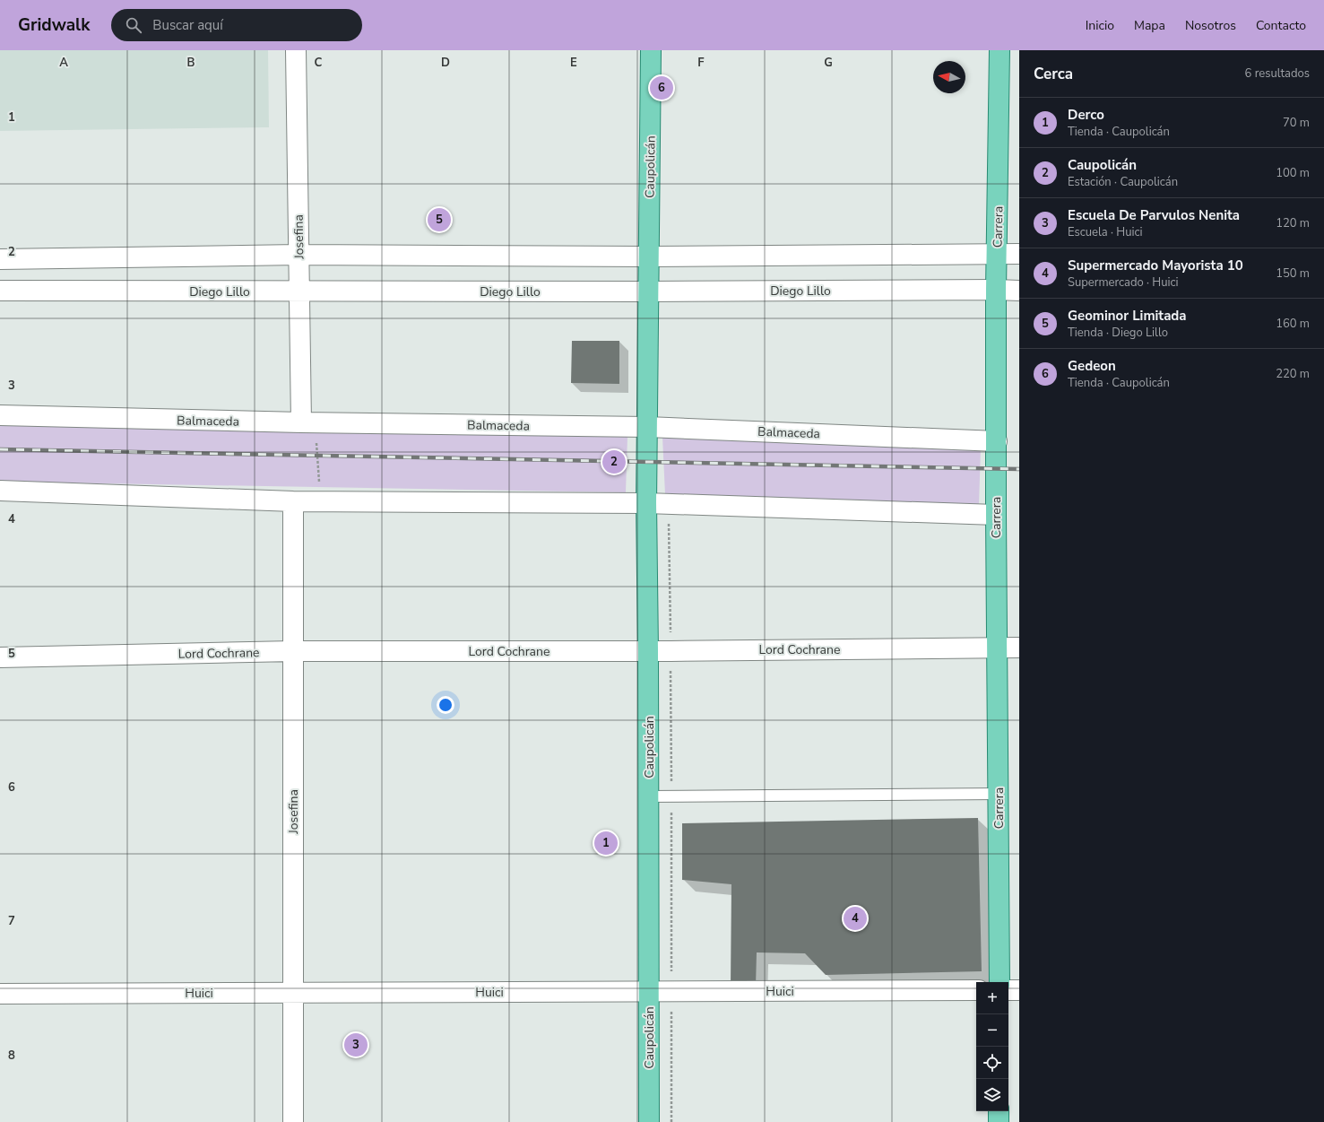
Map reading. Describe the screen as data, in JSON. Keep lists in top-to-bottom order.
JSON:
{
  "streets": {
    "main road": ["Caupolicán", "Carrera"],
    "street": [
      "Josefina",
      "Diego Lillo",
      "Balmaceda",
      "Lord Cochrane",
      "Huici"
    ]
  },
  "crossings": [
    ["Caupolicán", "Diego Lillo"],
    ["Caupolicán", "Balmaceda"],
    ["Caupolicán", "Lord Cochrane"],
    ["Caupolicán", "Huici"],
    ["Carrera", "Diego Lillo"],
    ["Carrera", "Balmaceda"],
    ["Carrera", "Lord Cochrane"],
    ["Josefina", "Diego Lillo"],
    ["Josefina", "Balmaceda"],
    ["Josefina", "Lord Cochrane"],
    ["Josefina", "Huici"]
  ],
  "north": "left",
  "page": {
    "header": "Gridwalk",
    "search": "Buscar aquí",
    "nav": [
      "Inicio",
      "Mapa",
      "Nosotros",
      "Contacto"
    ],
    "heading": ["Cerca", "6 resultados"],
    "pins": [
      "6",
      "5",
      "2",
      "1",
      "4",
      "3"
    ],
    "list": [
      {
        "mark": "1",
        "name": "Derco",
        "note": "Tienda · Caupolicán",
        "value": "70 m"
      },
      {
        "mark": "2",
        "name": "Caupolicán",
        "note": "Estación · Caupolicán",
        "value": "100 m"
      },
      {
        "mark": "3",
        "name": "Escuela De Parvulos Nenita",
        "note": "Escuela · Huici",
        "value": "120 m"
      },
      {
        "mark": "4",
        "name": "Supermercado Mayorista 10",
        "note": "Supermercado · Huici",
        "value": "150 m"
      },
      {
        "mark": "5",
        "name": "Geominor Limitada",
        "note": "Tienda · Diego Lillo",
        "value": "160 m"
      },
      {
        "mark": "6",
        "name": "Gedeon",
        "note": "Tienda · Caupolicán",
        "value": "220 m"
      }
    ],
    "map_buttons": ["+", "−"]
  },
  "grid": {
    "columns": [
      "A",
      "B",
      "C",
      "D",
      "E",
      "F",
      "G"
    ],
    "rows": [
      "1",
      "2",
      "3",
      "4",
      "5",
      "6",
      "7",
      "8"
    ]
  }
}
